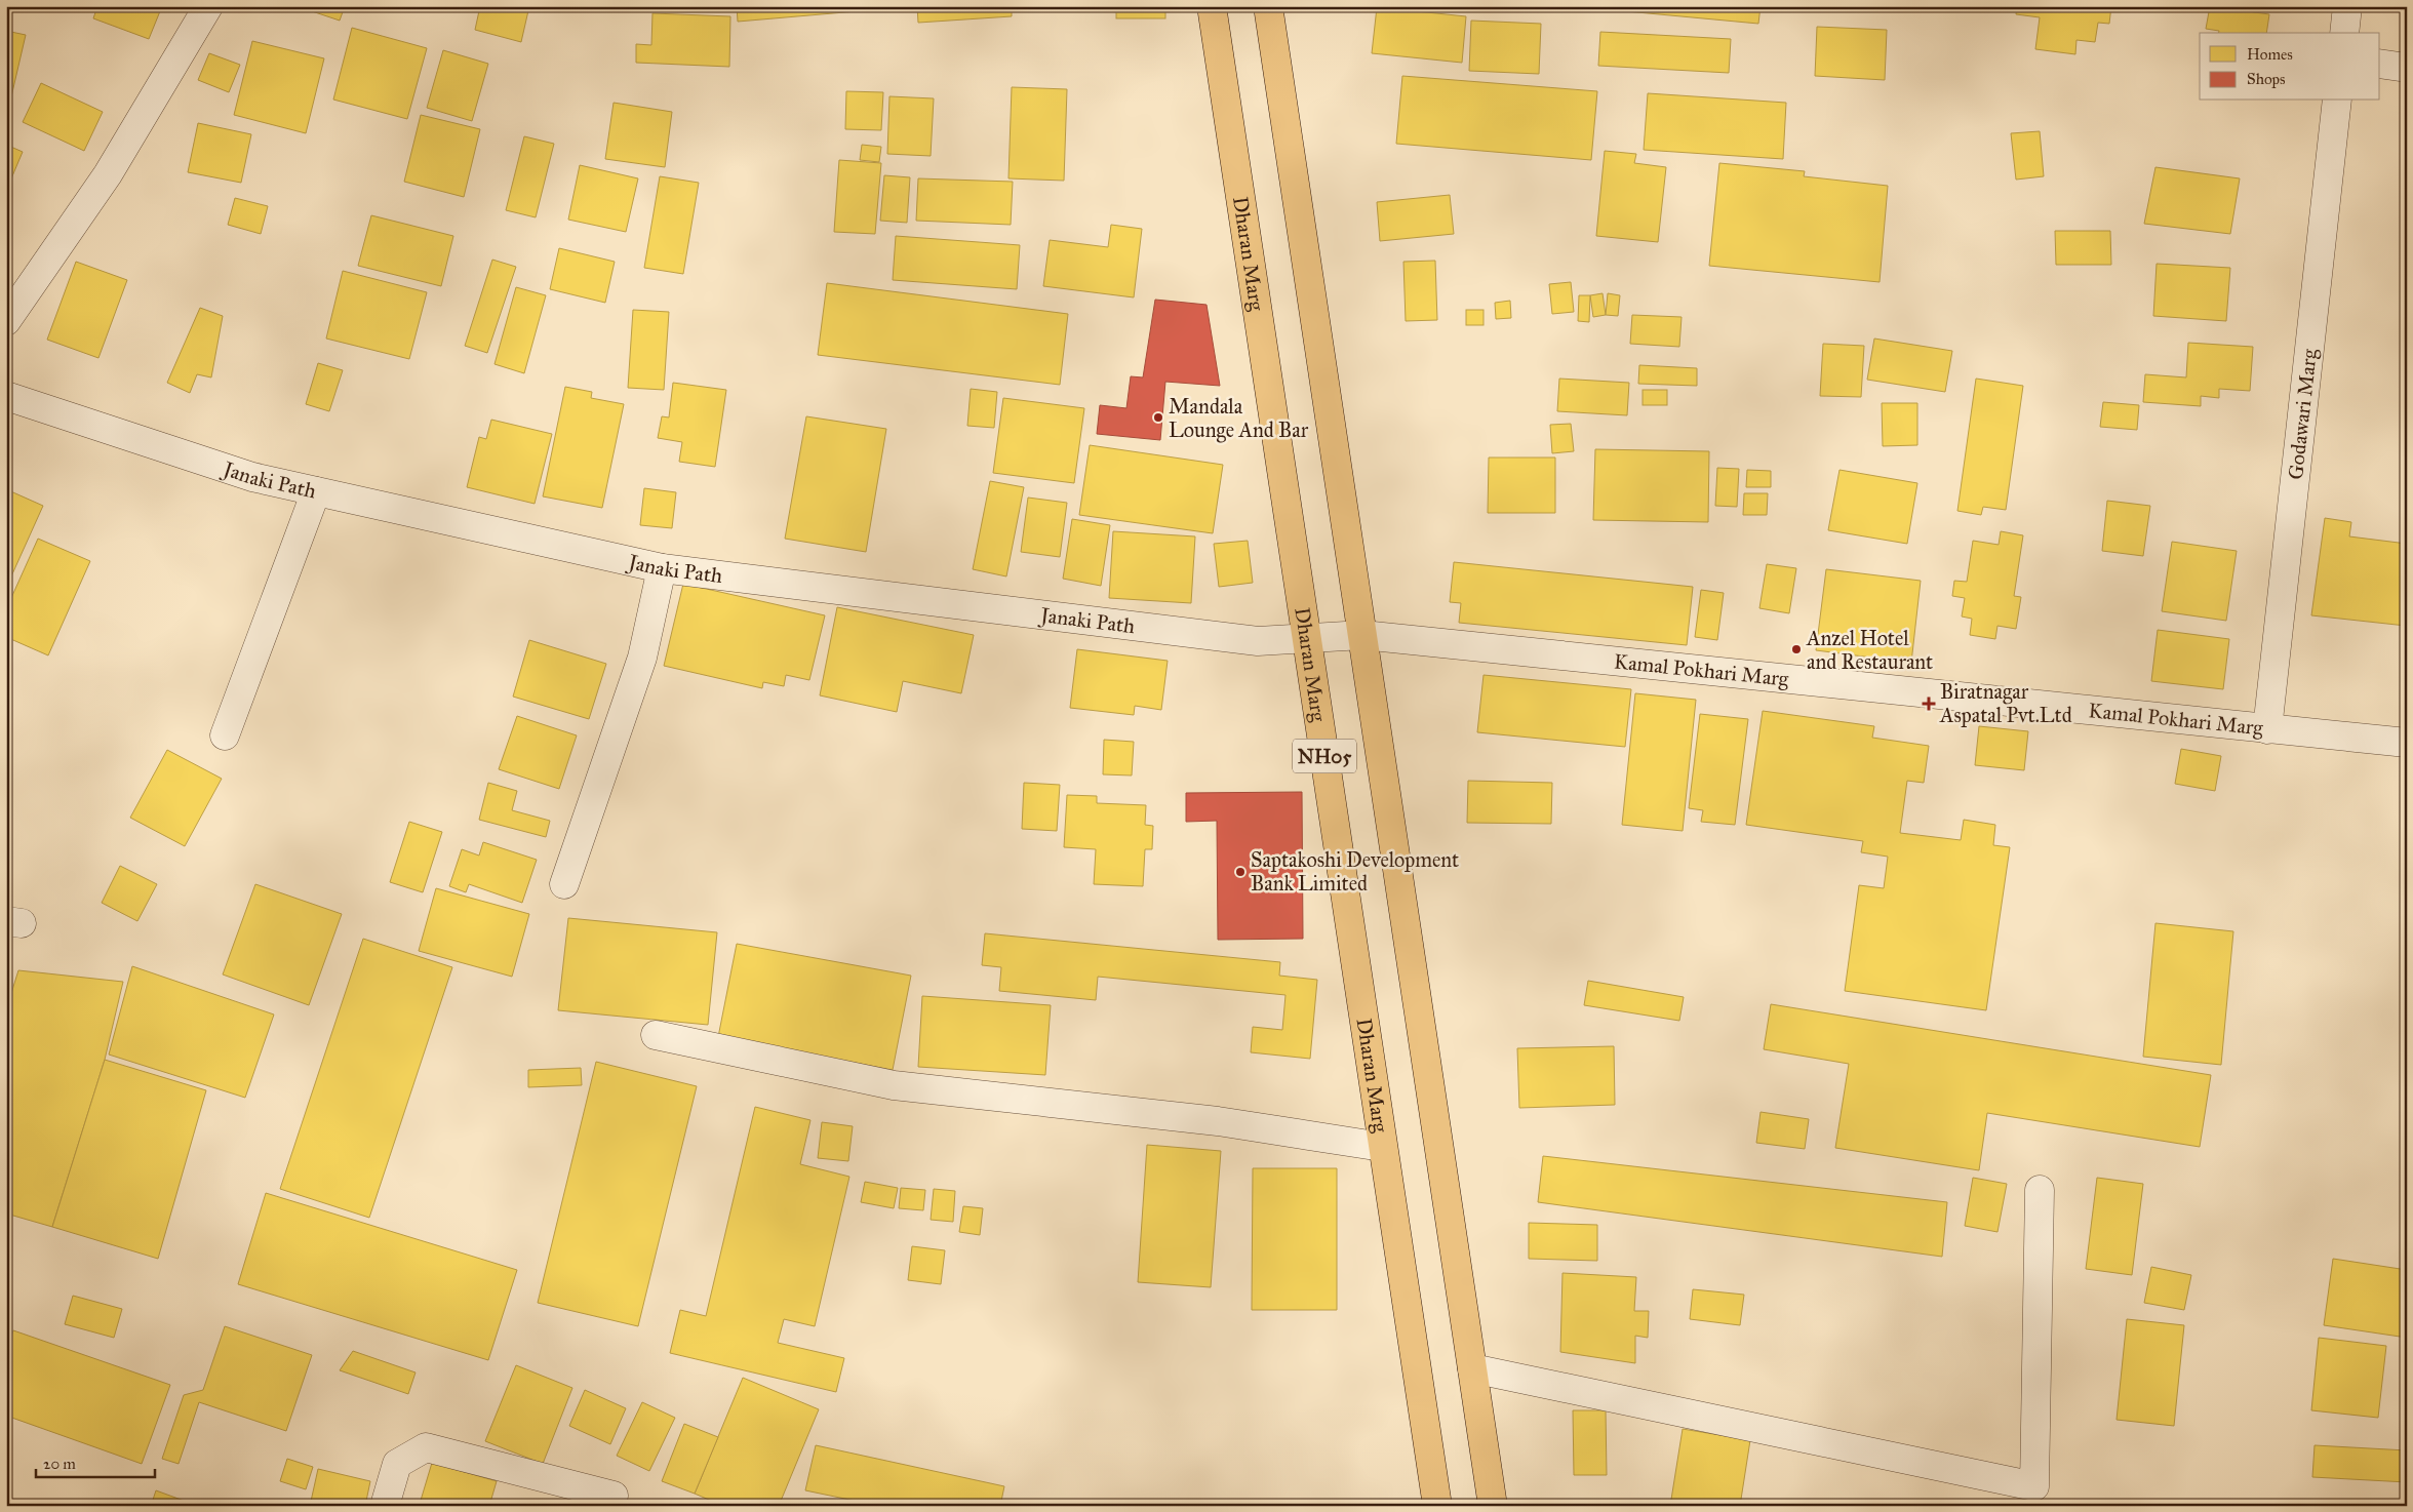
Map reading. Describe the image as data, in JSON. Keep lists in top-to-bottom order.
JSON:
{
  "streets": {
    "main road": ["Dharan Marg", "NH05"],
    "street": ["Godawari Marg", "Janaki Path", "Kamal Pokhari Marg"]
  },
  "crossings": [
    ["Dharan Marg", "Janaki Path"],
    ["Godawari Marg", "Kamal Pokhari Marg"],
    ["Janaki Path", "Kamal Pokhari Marg"],
    ["Janaki Path", "NH05"],
    ["Kamal Pokhari Marg", "NH05"]
  ],
  "places": {
    "other": ["Mandala Lounge And Bar", "Anzel Hotel and Restaurant", "Saptakoshi Development Bank Limited"],
    "health": ["Biratnagar Aspatal Pvt.Ltd"]
  },
  "legend": ["Homes", "Shops"],
  "scale_bar": "20 m"
}
